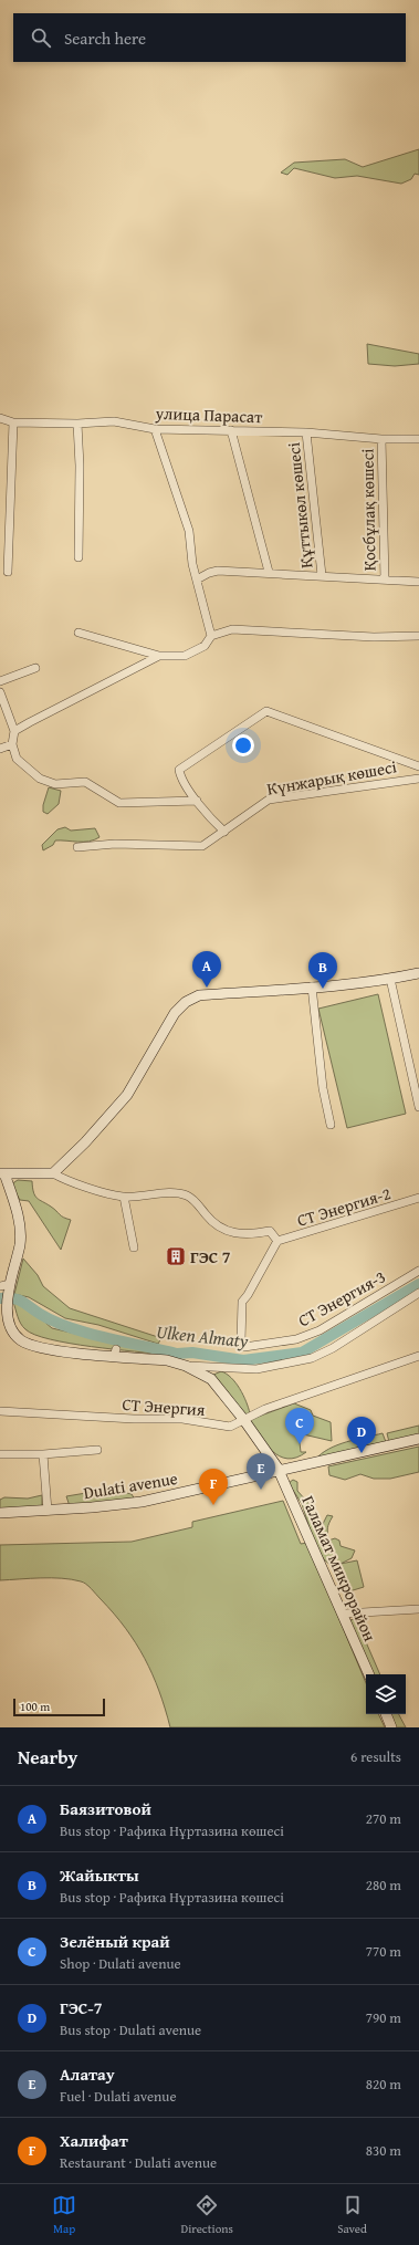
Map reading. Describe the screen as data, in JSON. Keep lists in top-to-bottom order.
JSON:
{
  "streets": {
    "street": [
      "улица Парасат",
      "Құттыкөл көшесі",
      "Қосбұлақ көшесі",
      "Күнжарық көшесі",
      "СТ Энергия-2",
      "СТ Энергия-3",
      "СТ Энергия",
      "Dulati avenue",
      "Галамат микрорайон"
    ]
  },
  "crossings": [
    ["улица Парасат", "Құттыкөл көшесі"],
    ["улица Парасат", "Қосбұлақ көшесі"],
    ["СТ Энергия-2", "СТ Энергия-3"],
    ["СТ Энергия", "Галамат микрорайон"],
    ["Dulati avenue", "Галамат микрорайон"]
  ],
  "water": ["Ulken Almaty"],
  "places": {
    "building": ["ГЭС 7"]
  },
  "scale_bar": "100 m",
  "page": {
    "search": "Search here",
    "pins": [
      "A",
      "B",
      "C",
      "D",
      "E",
      "F"
    ],
    "scale": "100 m",
    "heading": ["Nearby", "6 results"],
    "list": [
      {
        "mark": "A",
        "name": "Баязитовой",
        "note": "Bus stop · Рафика Нұртазина көшесі",
        "value": "270 m"
      },
      {
        "mark": "B",
        "name": "Жайыкты",
        "note": "Bus stop · Рафика Нұртазина көшесі",
        "value": "280 m"
      },
      {
        "mark": "C",
        "name": "Зелёный край",
        "note": "Shop · Dulati avenue",
        "value": "770 m"
      },
      {
        "mark": "D",
        "name": "ГЭС-7",
        "note": "Bus stop · Dulati avenue",
        "value": "790 m"
      },
      {
        "mark": "E",
        "name": "Алатау",
        "note": "Fuel · Dulati avenue",
        "value": "820 m"
      },
      {
        "mark": "F",
        "name": "Халифат",
        "note": "Restaurant · Dulati avenue",
        "value": "830 m"
      }
    ],
    "nav": ["Map", "Directions", "Saved"]
  }
}
